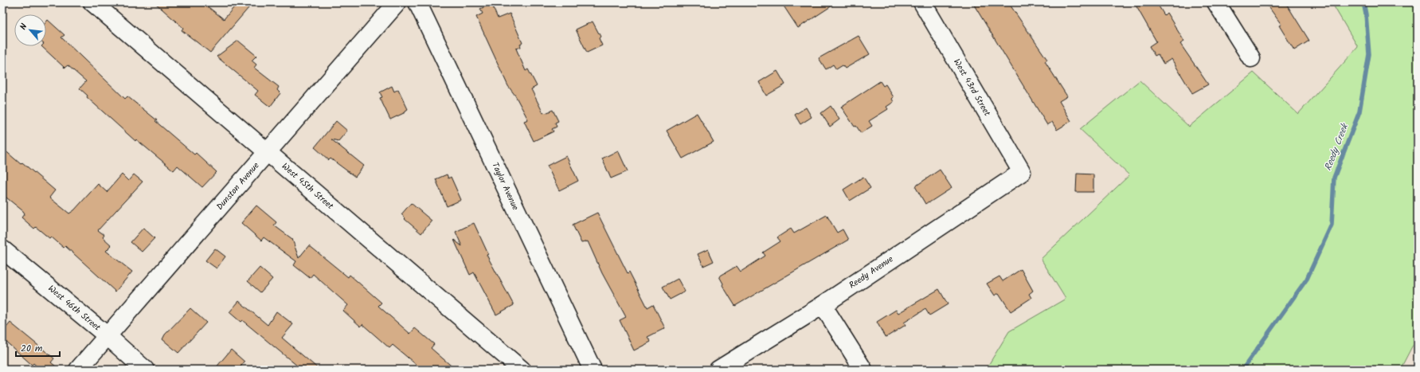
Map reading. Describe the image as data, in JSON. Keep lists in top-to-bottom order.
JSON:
{
  "streets": {
    "street": [
      "West 43rd Street",
      "Dunston Avenue",
      "West 45th Street",
      "Taylor Avenue",
      "Reedy Avenue",
      "West 46th Street"
    ]
  },
  "crossings": [
    ["West 43rd Street", "Reedy Avenue"],
    ["Dunston Avenue", "West 45th Street"],
    ["Dunston Avenue", "West 46th Street"]
  ],
  "water": ["Reedy Creek"],
  "scale_bar": "20 m",
  "north": "top left"
}
